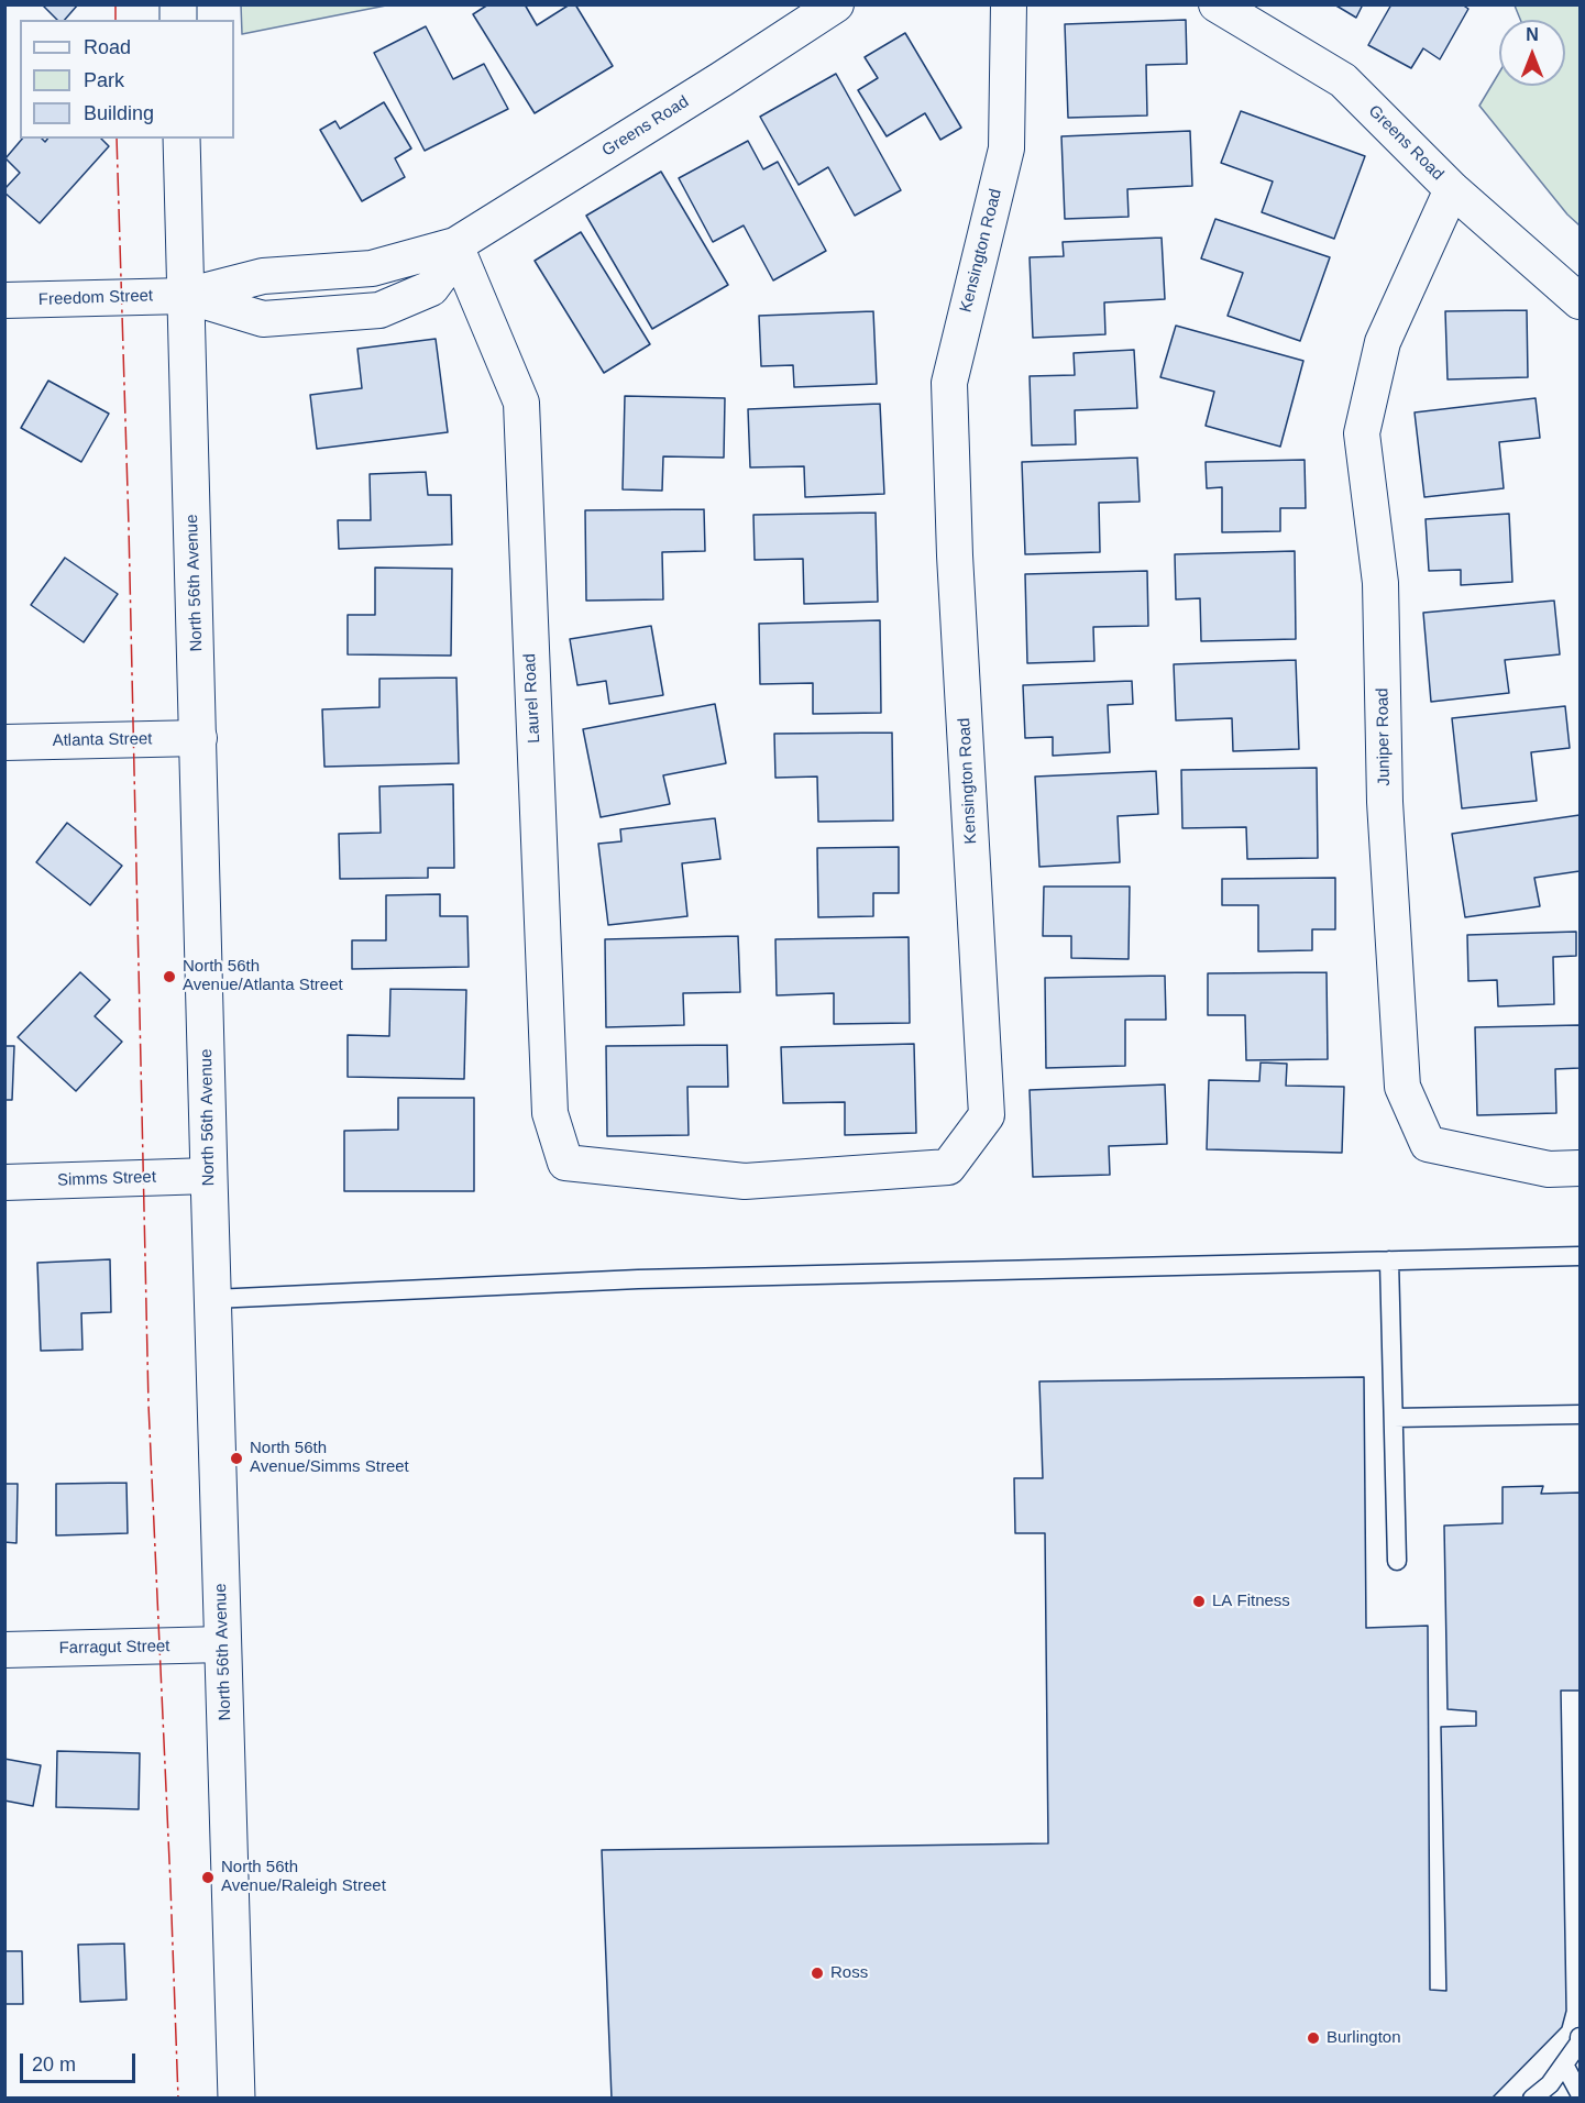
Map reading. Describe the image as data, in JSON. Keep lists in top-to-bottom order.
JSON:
{
  "streets": {
    "street": [
      "Greens Road",
      "Kensington Road",
      "Freedom Street",
      "North 56th Avenue",
      "Laurel Road",
      "Juniper Road",
      "Atlanta Street",
      "Simms Street",
      "Farragut Street"
    ]
  },
  "crossings": [
    ["Greens Road", "Freedom Street"],
    ["Greens Road", "North 56th Avenue"],
    ["Greens Road", "Laurel Road"],
    ["Greens Road", "Juniper Road"],
    ["Kensington Road", "Laurel Road"],
    ["Freedom Street", "North 56th Avenue"],
    ["North 56th Avenue", "Atlanta Street"],
    ["North 56th Avenue", "Simms Street"],
    ["North 56th Avenue", "Farragut Street"]
  ],
  "places": [
    "North 56th Avenue/Atlanta Street",
    "North 56th Avenue/Simms Street",
    "LA Fitness",
    "North 56th Avenue/Raleigh Street",
    "Ross",
    "Burlington"
  ],
  "legend": ["Road", "Park", "Building"],
  "scale_bar": "20 m",
  "north": "top"
}
